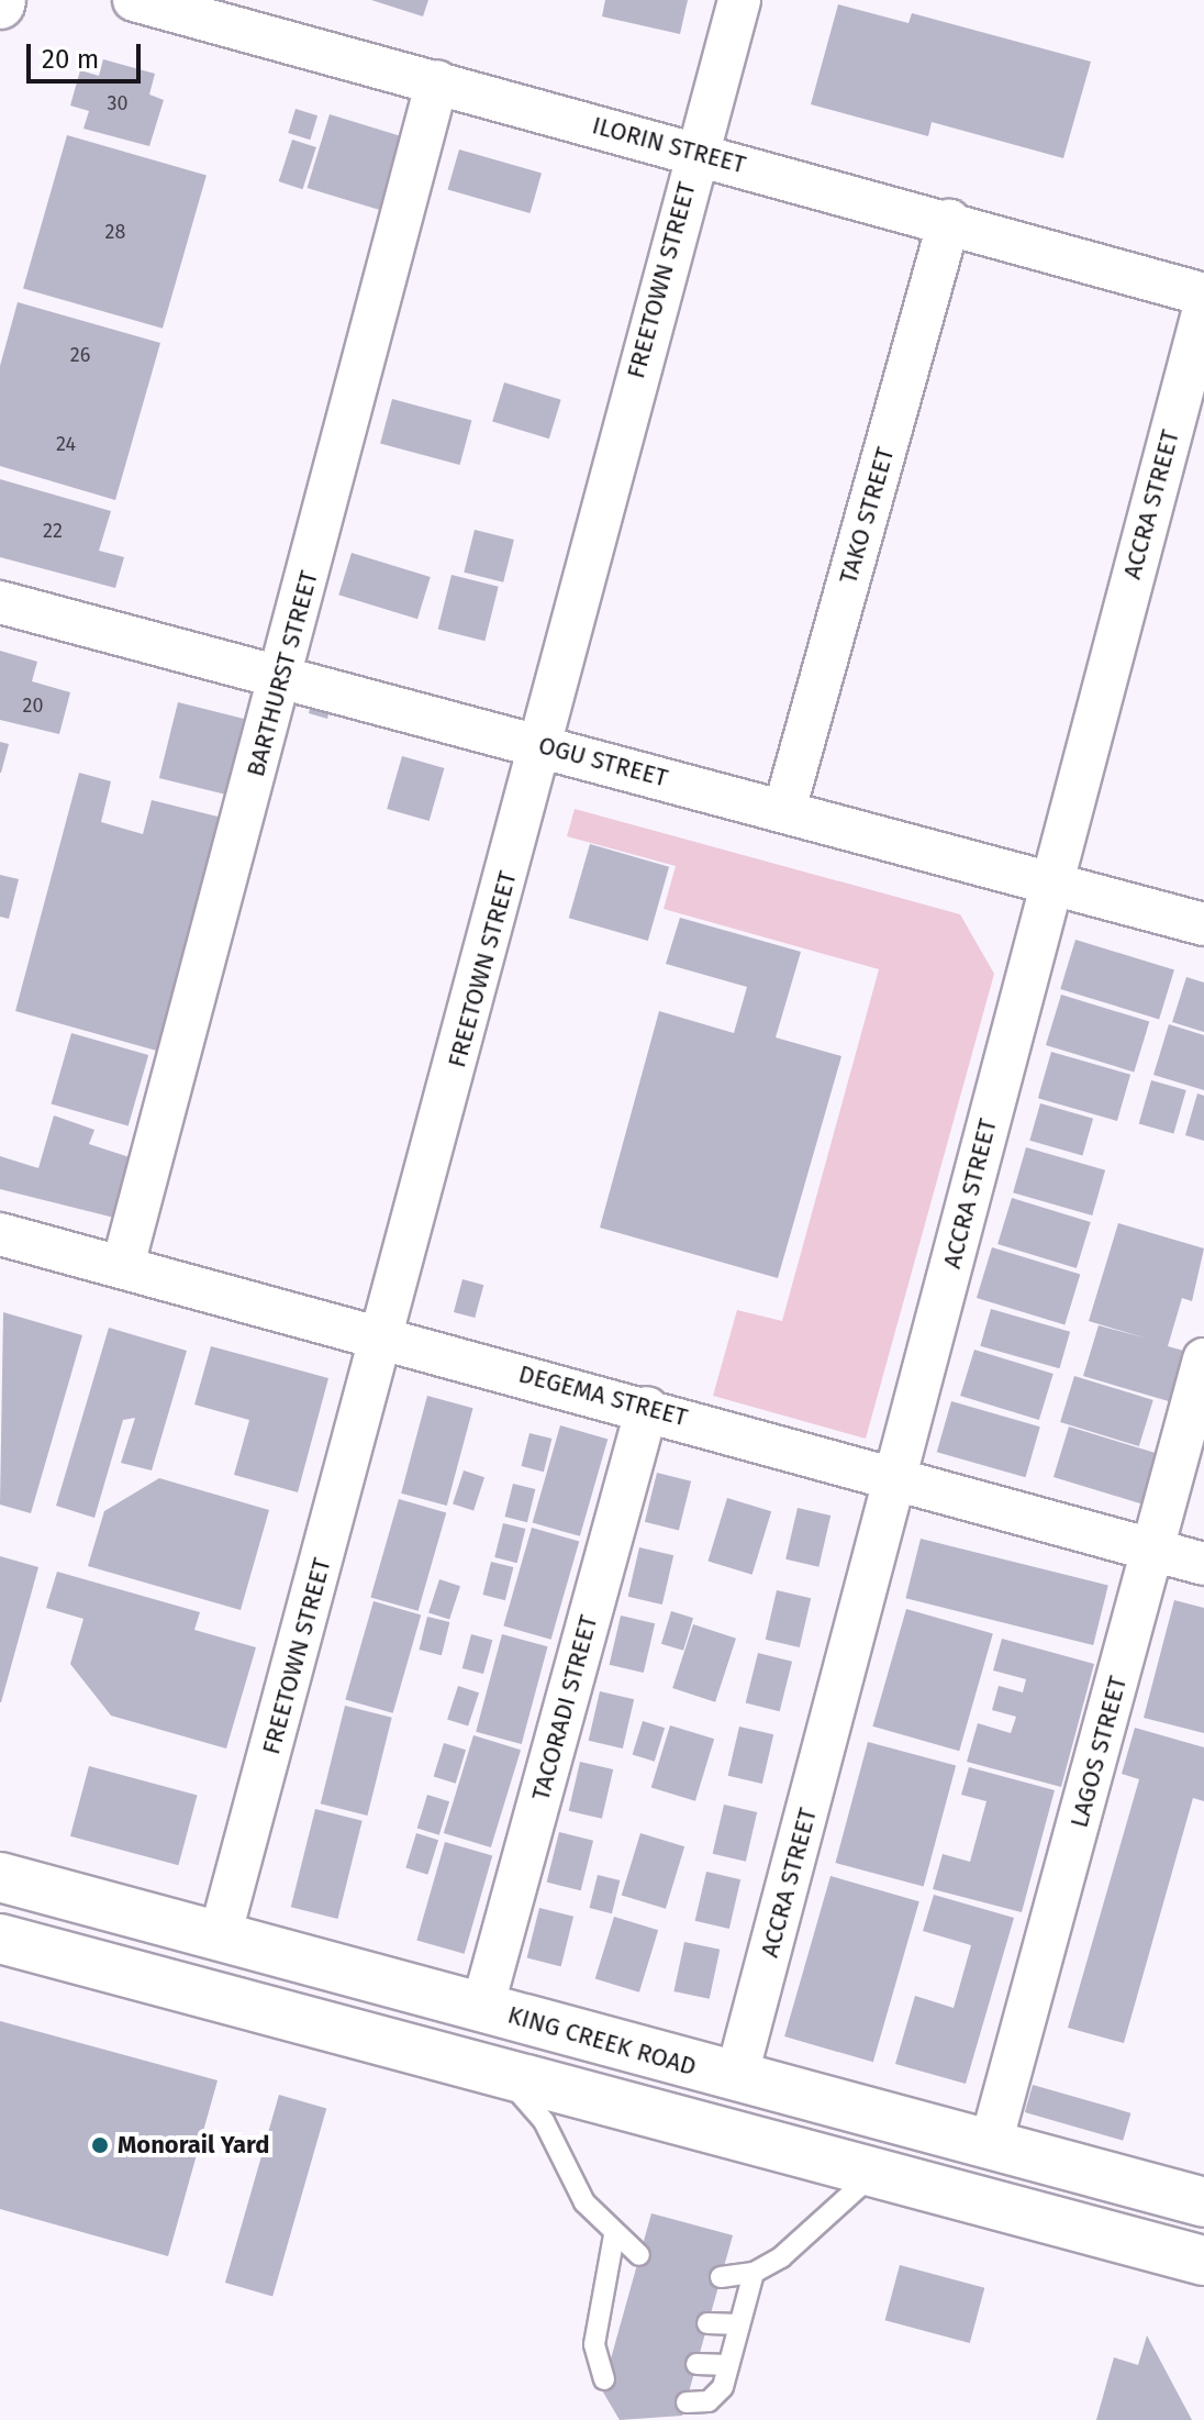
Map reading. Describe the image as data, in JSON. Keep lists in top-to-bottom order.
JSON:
{
  "streets": {
    "street": [
      "ILORIN STREET",
      "FREETOWN STREET",
      "ACCRA STREET",
      "TAKO STREET",
      "BARTHURST STREET",
      "OGU STREET",
      "DEGEMA STREET",
      "TACORADI STREET",
      "LAGOS STREET",
      "KING CREEK ROAD"
    ]
  },
  "crossings": [
    ["ILORIN STREET", "FREETOWN STREET"],
    ["ILORIN STREET", "TAKO STREET"],
    ["ILORIN STREET", "BARTHURST STREET"],
    ["FREETOWN STREET", "OGU STREET"],
    ["FREETOWN STREET", "DEGEMA STREET"],
    ["FREETOWN STREET", "KING CREEK ROAD"],
    ["ACCRA STREET", "OGU STREET"],
    ["ACCRA STREET", "DEGEMA STREET"],
    ["ACCRA STREET", "KING CREEK ROAD"],
    ["TAKO STREET", "OGU STREET"],
    ["BARTHURST STREET", "OGU STREET"],
    ["BARTHURST STREET", "DEGEMA STREET"],
    ["DEGEMA STREET", "TACORADI STREET"],
    ["DEGEMA STREET", "LAGOS STREET"],
    ["TACORADI STREET", "KING CREEK ROAD"],
    ["LAGOS STREET", "KING CREEK ROAD"]
  ],
  "places": ["Monorail Yard"],
  "house_numbers": [
    "30",
    "28",
    "26",
    "24",
    "22",
    "20"
  ],
  "scale_bar": "20 m"
}
